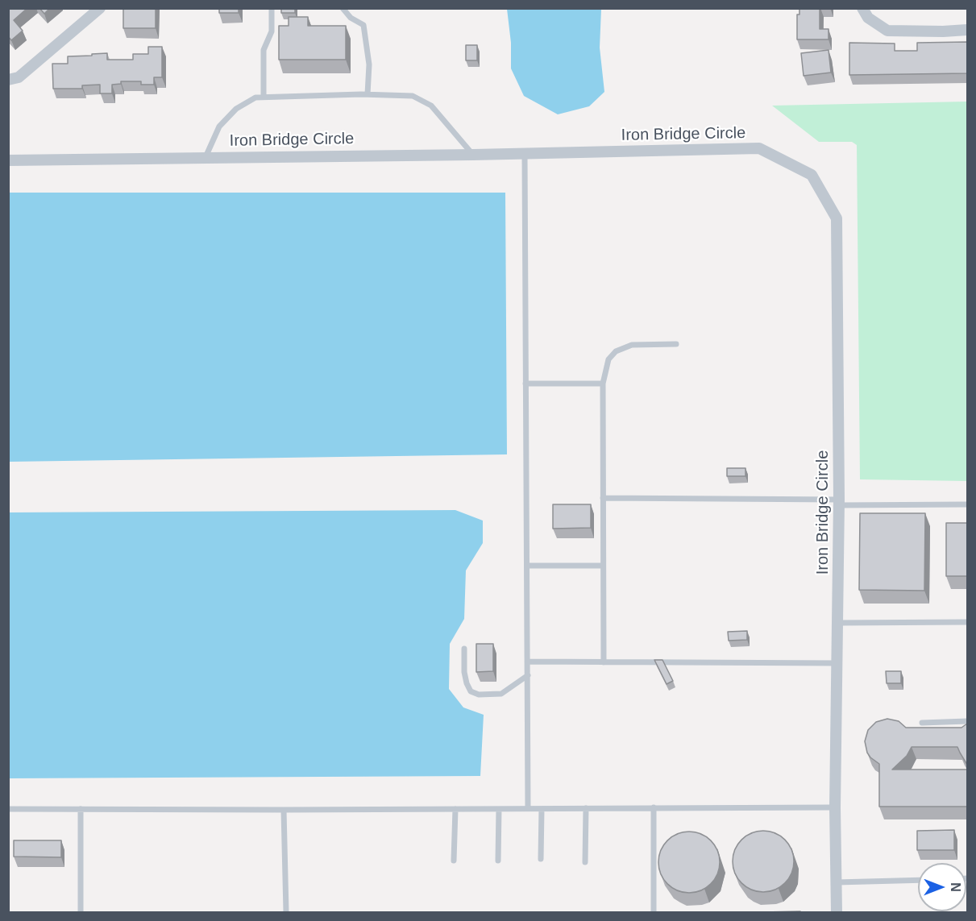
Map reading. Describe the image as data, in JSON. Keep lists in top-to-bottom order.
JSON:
{
  "streets": {
    "street": ["Iron Bridge Circle"]
  },
  "north": "right"
}
